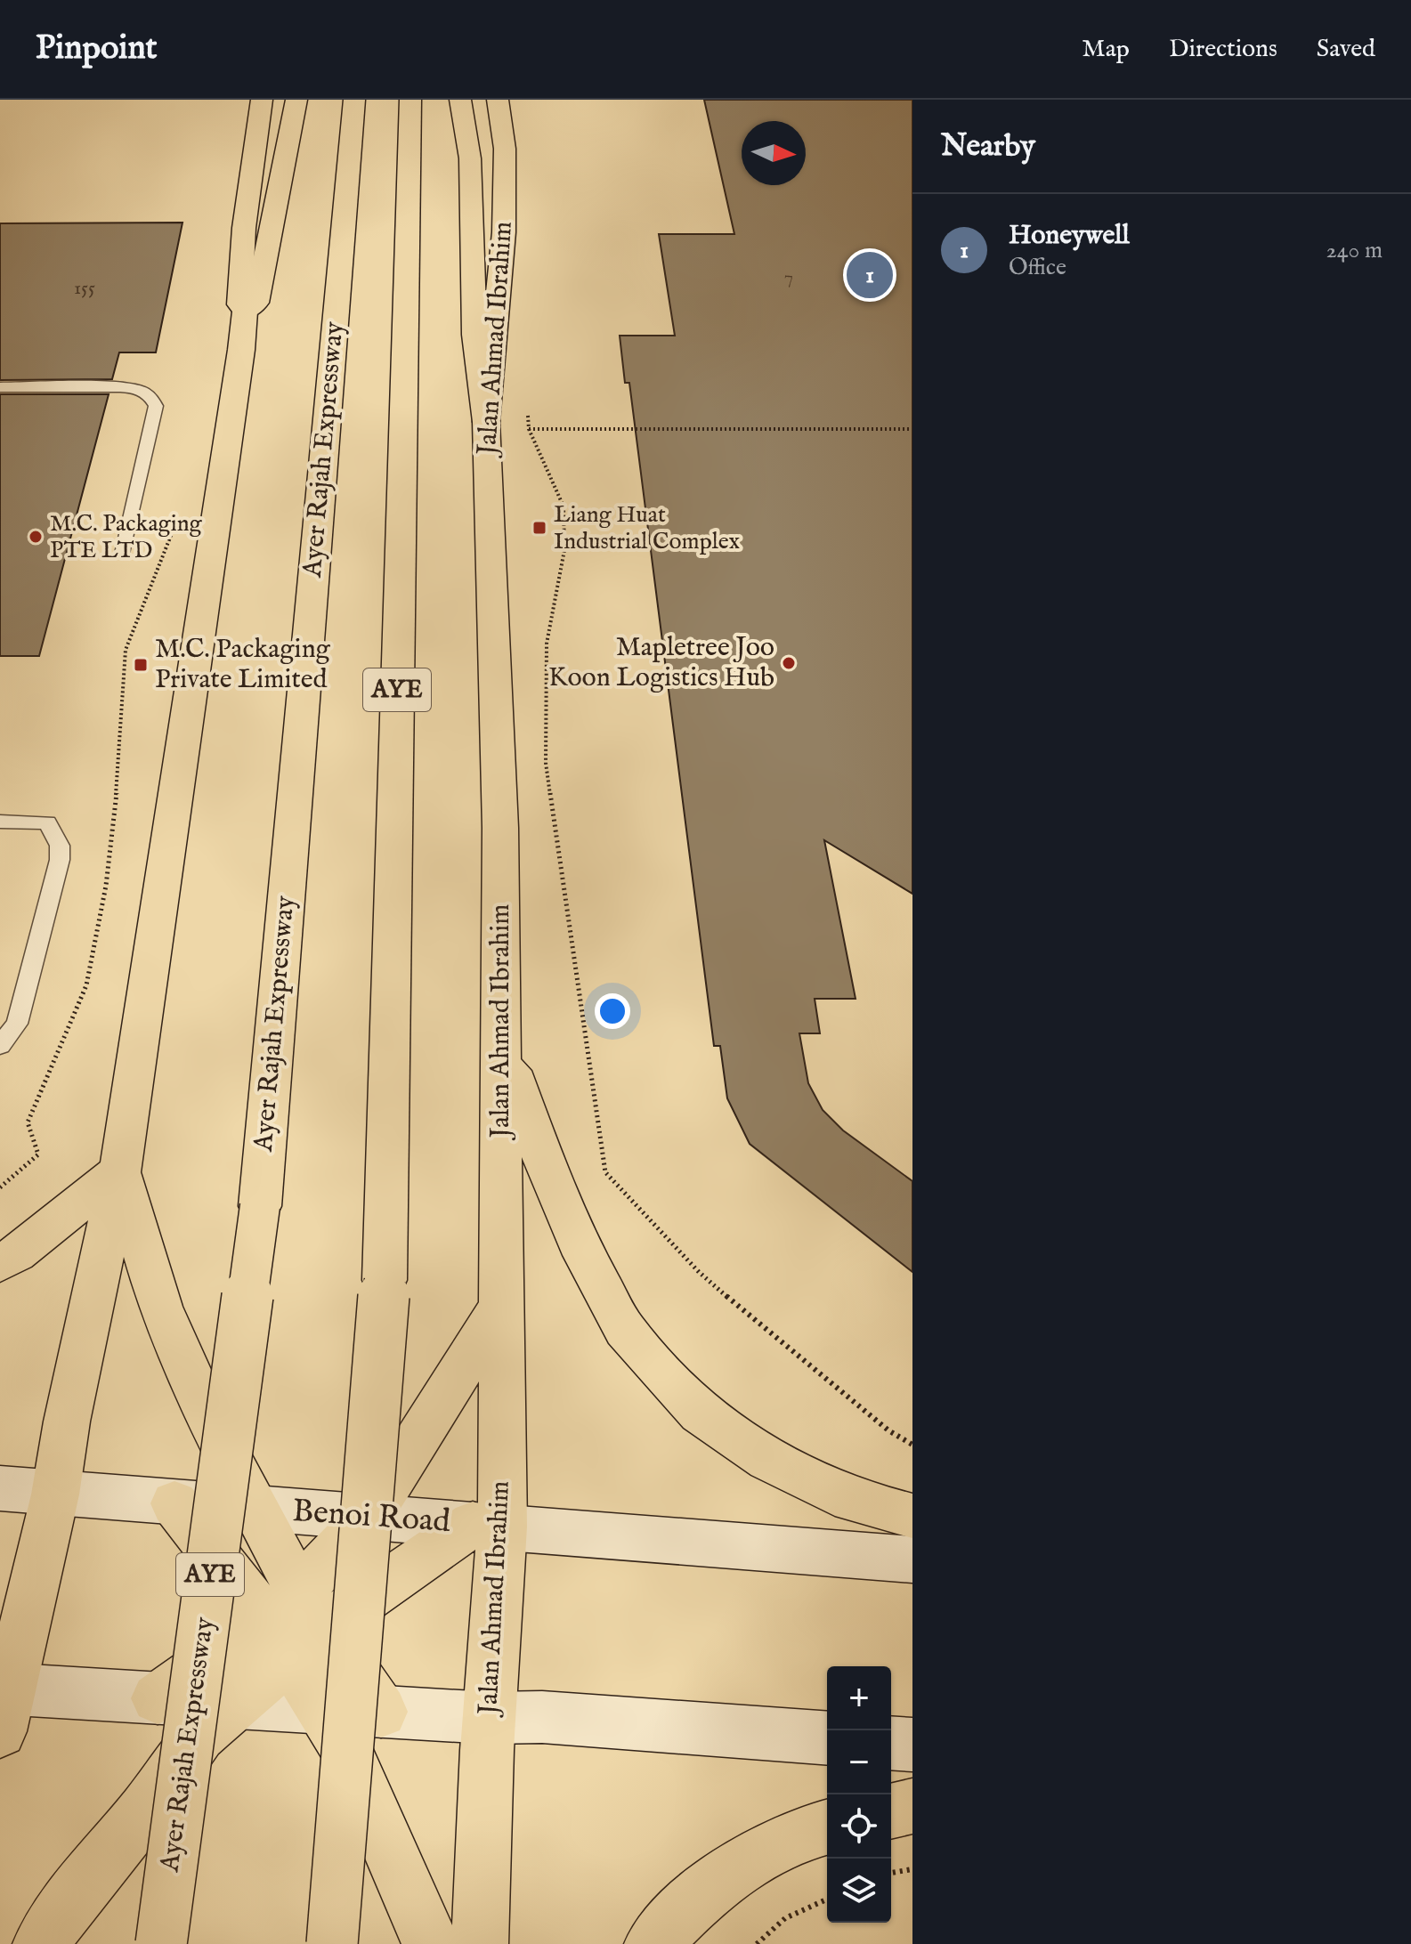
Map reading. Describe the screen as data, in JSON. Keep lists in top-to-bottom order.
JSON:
{
  "streets": {
    "main road": [
      "Jalan Ahmad Ibrahim",
      "Ayer Rajah Expressway",
      "AYE",
      "Benoi Road"
    ]
  },
  "crossings": [
    ["Jalan Ahmad Ibrahim", "Benoi Road"]
  ],
  "places": {
    "transit": ["Liang Huat Industrial Complex", "M.C. Packaging Private Limited"],
    "other": ["M.C. Packaging PTE LTD", "Mapletree Joo Koon Logistics Hub"]
  },
  "house_numbers": ["7", "155"],
  "north": "right",
  "page": {
    "header": "Pinpoint",
    "nav": ["Map", "Directions", "Saved"],
    "heading": "Nearby",
    "list": [
      {
        "mark": "1",
        "name": "Honeywell",
        "note": "Office",
        "value": "240 m"
      }
    ],
    "pins": "1",
    "map_buttons": ["+", "−"]
  }
}
